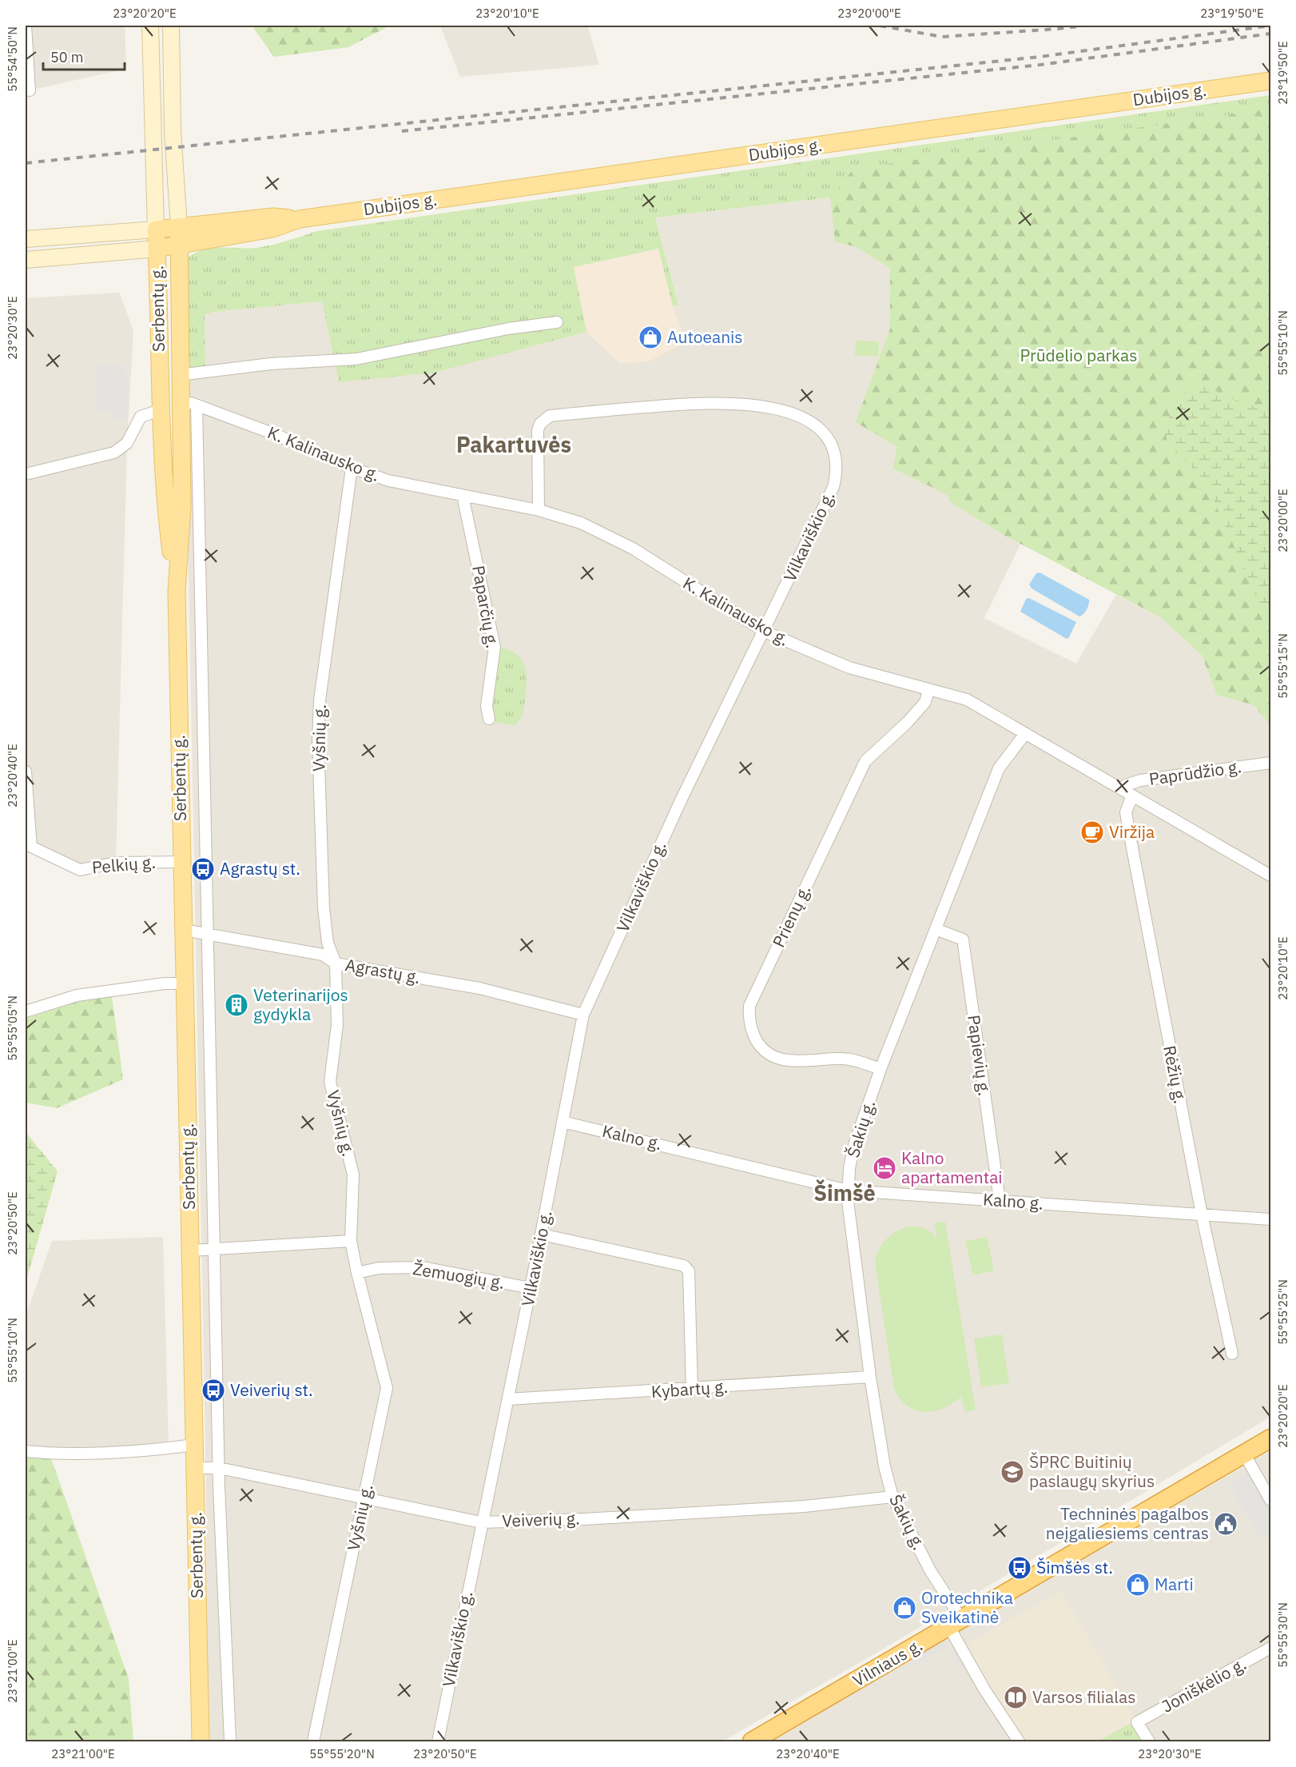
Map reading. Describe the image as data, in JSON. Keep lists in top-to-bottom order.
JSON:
{
  "streets": {
    "highway": ["Vilniaus g."],
    "main road": ["Dubijos g.", "Serbentų g."],
    "street": [
      "K. Kalinausko g.",
      "Vilkaviškio g.",
      "Paparčių g.",
      "Vyšnių g.",
      "Paprūdžio g.",
      "Pelkių g.",
      "Prienų g.",
      "Agrastų g.",
      "Papievių g.",
      "Rėžių g.",
      "Šakių g.",
      "Kalno g.",
      "Žemuogių g.",
      "Kybartų g.",
      "Veiverių g.",
      "Joniškėlio g."
    ]
  },
  "crossings": [
    ["Dubijos g.", "Serbentų g."],
    ["Serbentų g.", "K. Kalinausko g."],
    ["Serbentų g.", "Pelkių g."],
    ["Serbentų g.", "Agrastų g."],
    ["Serbentų g.", "Veiverių g."],
    ["K. Kalinausko g.", "Vilkaviškio g."],
    ["K. Kalinausko g.", "Paparčių g."],
    ["K. Kalinausko g.", "Vyšnių g."],
    ["K. Kalinausko g.", "Paprūdžio g."],
    ["K. Kalinausko g.", "Prienų g."],
    ["K. Kalinausko g.", "Rėžių g."],
    ["K. Kalinausko g.", "Šakių g."],
    ["Vilkaviškio g.", "Agrastų g."],
    ["Vilkaviškio g.", "Kalno g."],
    ["Vilkaviškio g.", "Žemuogių g."],
    ["Vilkaviškio g.", "Kybartų g."],
    ["Vilkaviškio g.", "Veiverių g."],
    ["Vyšnių g.", "Agrastų g."],
    ["Vyšnių g.", "Žemuogių g."],
    ["Vyšnių g.", "Veiverių g."],
    ["Paprūdžio g.", "Rėžių g."],
    ["Prienų g.", "Šakių g."],
    ["Papievių g.", "Šakių g."],
    ["Papievių g.", "Kalno g."],
    ["Rėžių g.", "Kalno g."],
    ["Šakių g.", "Kalno g."],
    ["Šakių g.", "Kybartų g."],
    ["Šakių g.", "Veiverių g."],
    ["Šakių g.", "Vilniaus g."]
  ],
  "districts": ["Pakartuvės", "Šimšė"],
  "parks": ["Prūdelio parkas"],
  "places": {
    "shop": ["Autoeanis", "Marti", "Orotechnika Sveikatinė"],
    "cafe": ["Viržija"],
    "bus stop": ["Agrastų st.", "Veiverių st.", "Šimšės st."],
    "building": ["Veterinarijos gydykla"],
    "hotel": ["Kalno apartamentai"],
    "school or university": ["ŠPRC Buitinių paslaugų skyrius"],
    "public building": ["Techninės pagalbos neįgaliesiems centras"],
    "library": ["Varsos filialas"]
  },
  "scale_bar": "50 m",
  "coordinates": [
    "23°20'20\"E",
    "23°20'10\"E",
    "23°20'00\"E",
    "23°19'50\"E",
    "55°54'50\"N",
    "23°20'30\"E",
    "55°55'10\"N",
    "55°55'15\"N",
    "23°20'40\"E",
    "55°55'05\"N",
    "23°20'50\"E",
    "55°55'25\"N",
    "55°55'30\"N",
    "23°21'00\"E",
    "55°55'20\"N"
  ]
}
